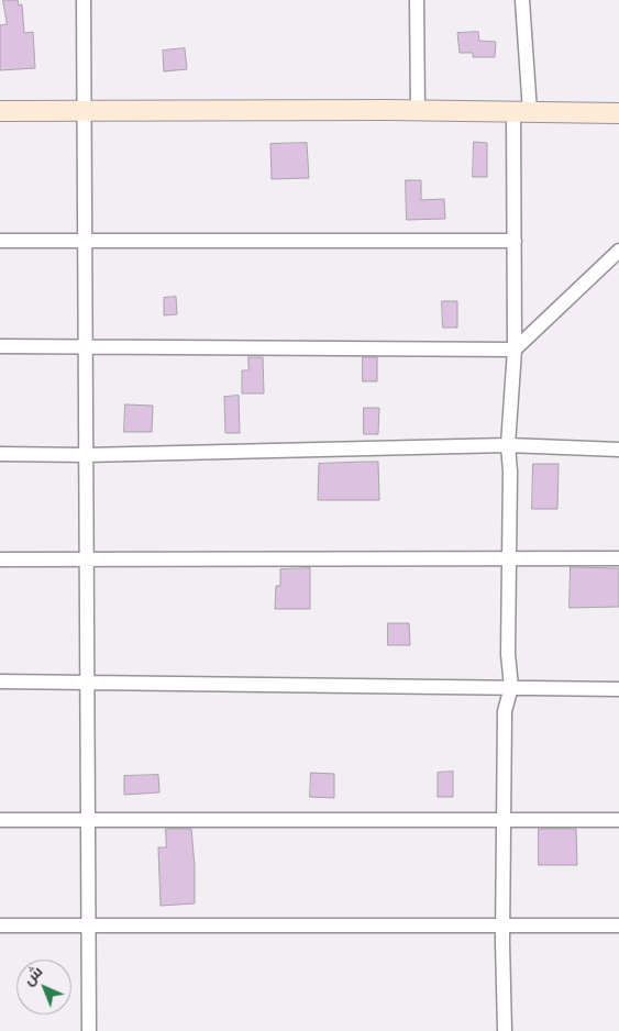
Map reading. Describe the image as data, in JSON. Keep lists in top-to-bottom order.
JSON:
{
  "north": "top left"
}
